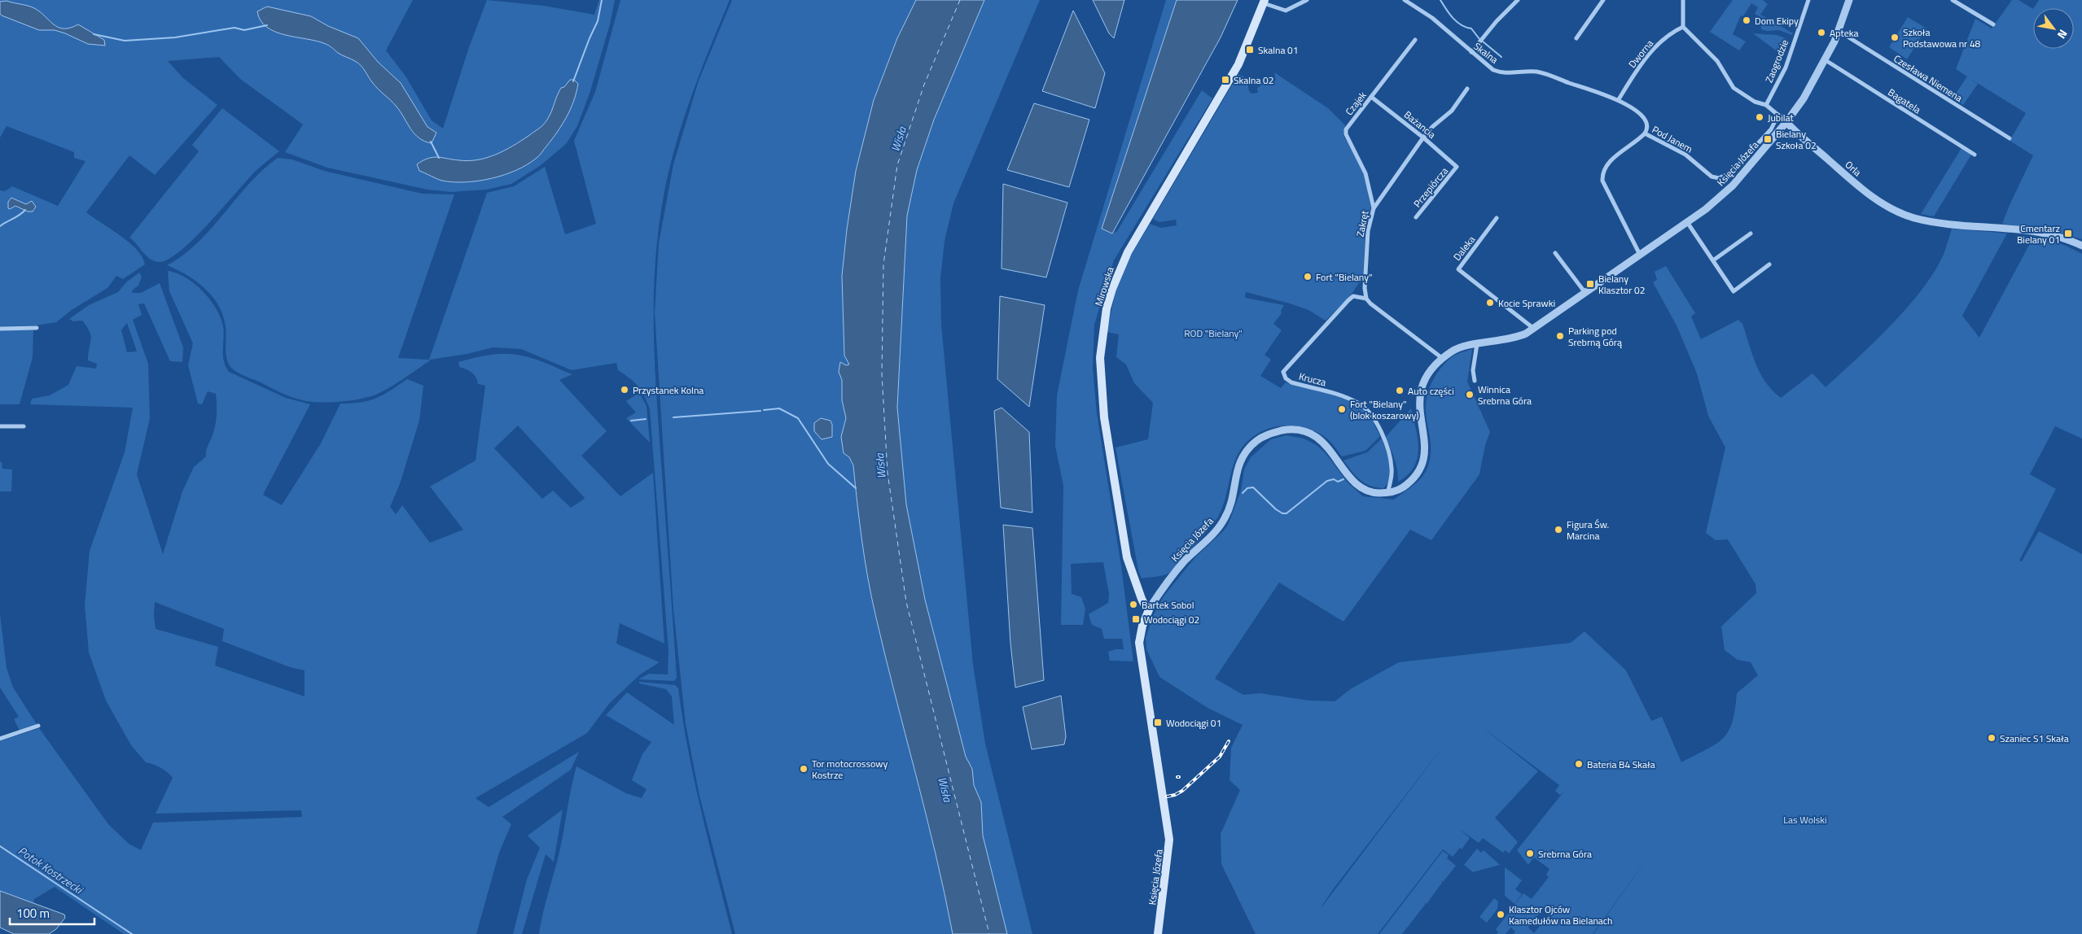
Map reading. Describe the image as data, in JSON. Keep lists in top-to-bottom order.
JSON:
{
  "streets": {
    "main road": ["Księcia Józefa", "Mirowska"],
    "street": [
      "Skalna",
      "Dworna",
      "Zaogrodzie",
      "Czesława Niemena",
      "Bagatela",
      "Czajek",
      "Bażancia",
      "Pod Janem",
      "Orla",
      "Przepiórcza",
      "Zakręt",
      "Daleka",
      "Krucza"
    ]
  },
  "crossings": [
    ["Skalna", "Dworna"],
    ["Skalna", "Pod Janem"],
    ["Dworna", "Pod Janem"],
    ["Dworna", "Orla"],
    ["Zaogrodzie", "Orla"],
    ["Czesława Niemena", "Księcia Józefa"],
    ["Bagatela", "Księcia Józefa"],
    ["Czajek", "Bażancia"],
    ["Czajek", "Zakręt"],
    ["Bażancia", "Przepiórcza"],
    ["Bażancia", "Zakręt"],
    ["Pod Janem", "Księcia Józefa"],
    ["Pod Janem", "Orla"],
    ["Księcia Józefa", "Orla"],
    ["Księcia Józefa", "Daleka"],
    ["Księcia Józefa", "Mirowska"],
    ["Księcia Józefa", "Krucza"],
    ["Zakręt", "Krucza"]
  ],
  "water": ["Wisła", "Potok Kostrzecki"],
  "parks": ["ROD \"Bielany\"", "Las Wolski"],
  "places": {
    "other": [
      "Dom Ekipy",
      "Apteka",
      "Szkoła Podstawowa nr 48",
      "Jubilat",
      "Fort \"Bielany\"",
      "Kocie Sprawki",
      "Parking pod Srebrną Górą",
      "Przystanek Kolna",
      "Auto części",
      "Winnica Srebrna Góra",
      "Fort \"Bielany\" (blok koszarowy)",
      "Figura Św. Marcina",
      "Bartek Sobol",
      "Szaniec S1 Skała",
      "Bateria B4 Skała",
      "Tor motocrossowy Kostrze",
      "Srebrna Góra",
      "Klasztor Ojców Kamedułów na Bielanach"
    ],
    "transit": [
      "Skalna 01",
      "Skalna 02",
      "Bielany Szkoła 02",
      "Cmentarz Bielany 01",
      "Bielany Klasztor 02",
      "Wodociągi 02",
      "Wodociągi 01"
    ]
  },
  "scale_bar": "100 m",
  "north": "bottom right"
}
